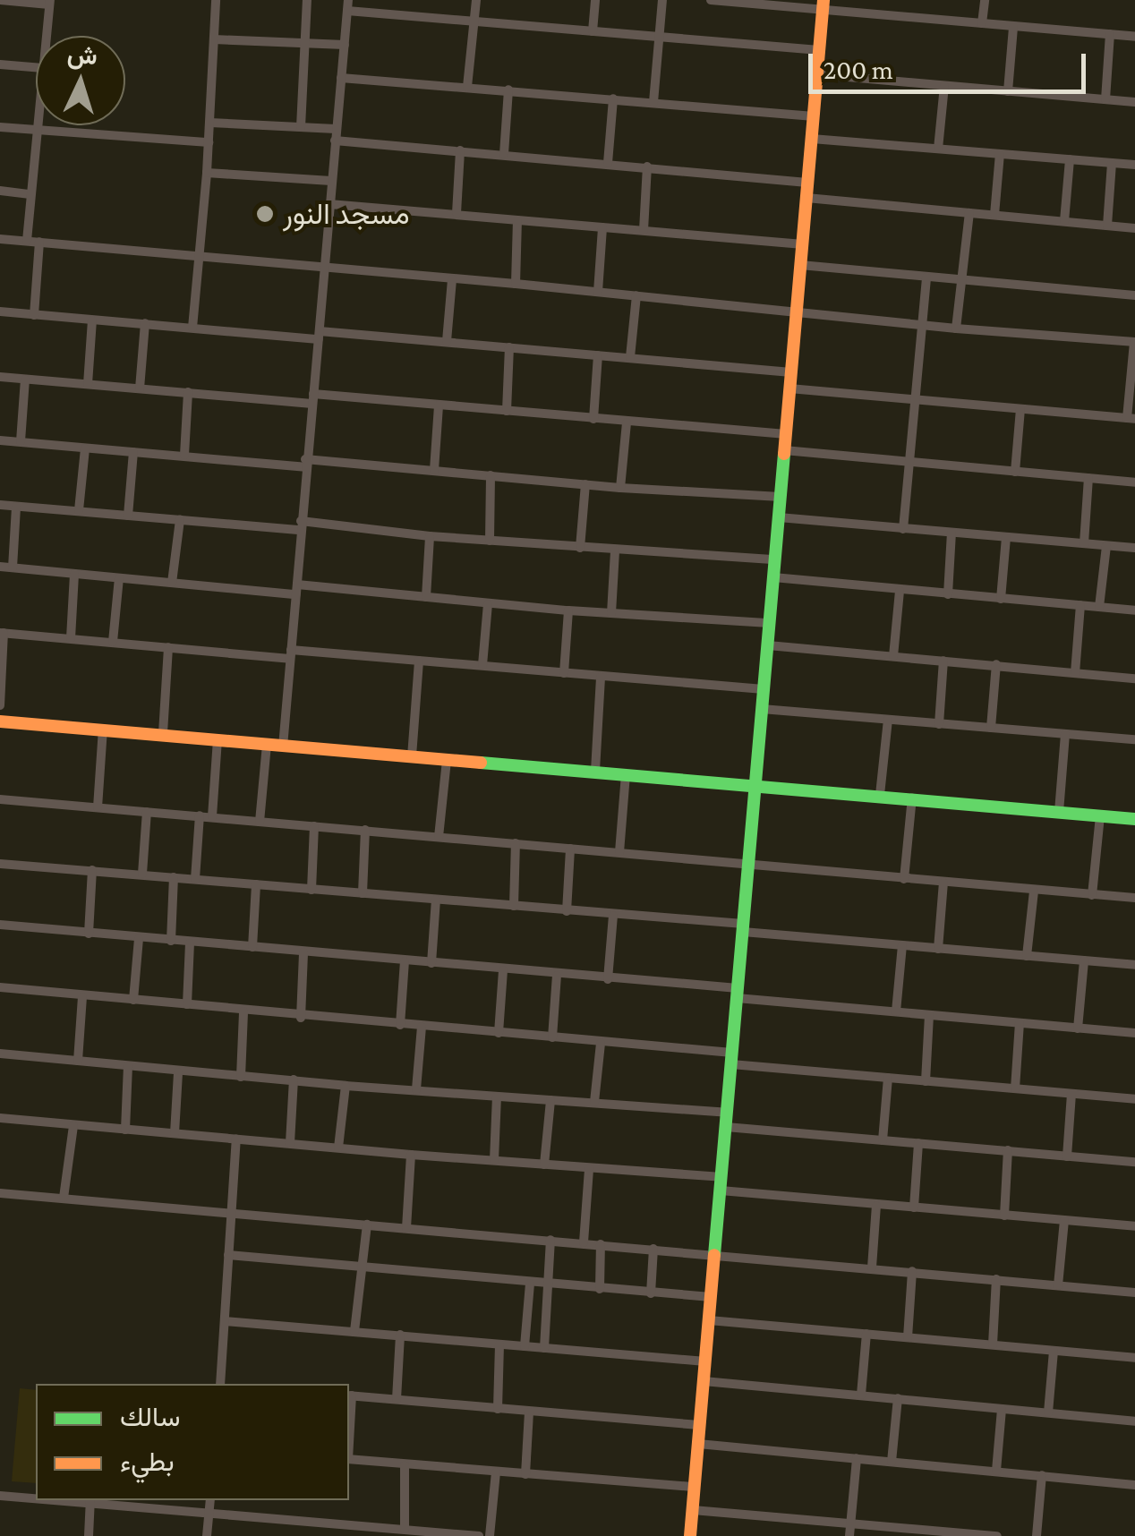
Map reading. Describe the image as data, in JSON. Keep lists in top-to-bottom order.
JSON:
{
  "places": ["مسجد النور"],
  "legend": ["سالك", "بطيء"],
  "scale_bar": "200 m",
  "north": "top"
}
